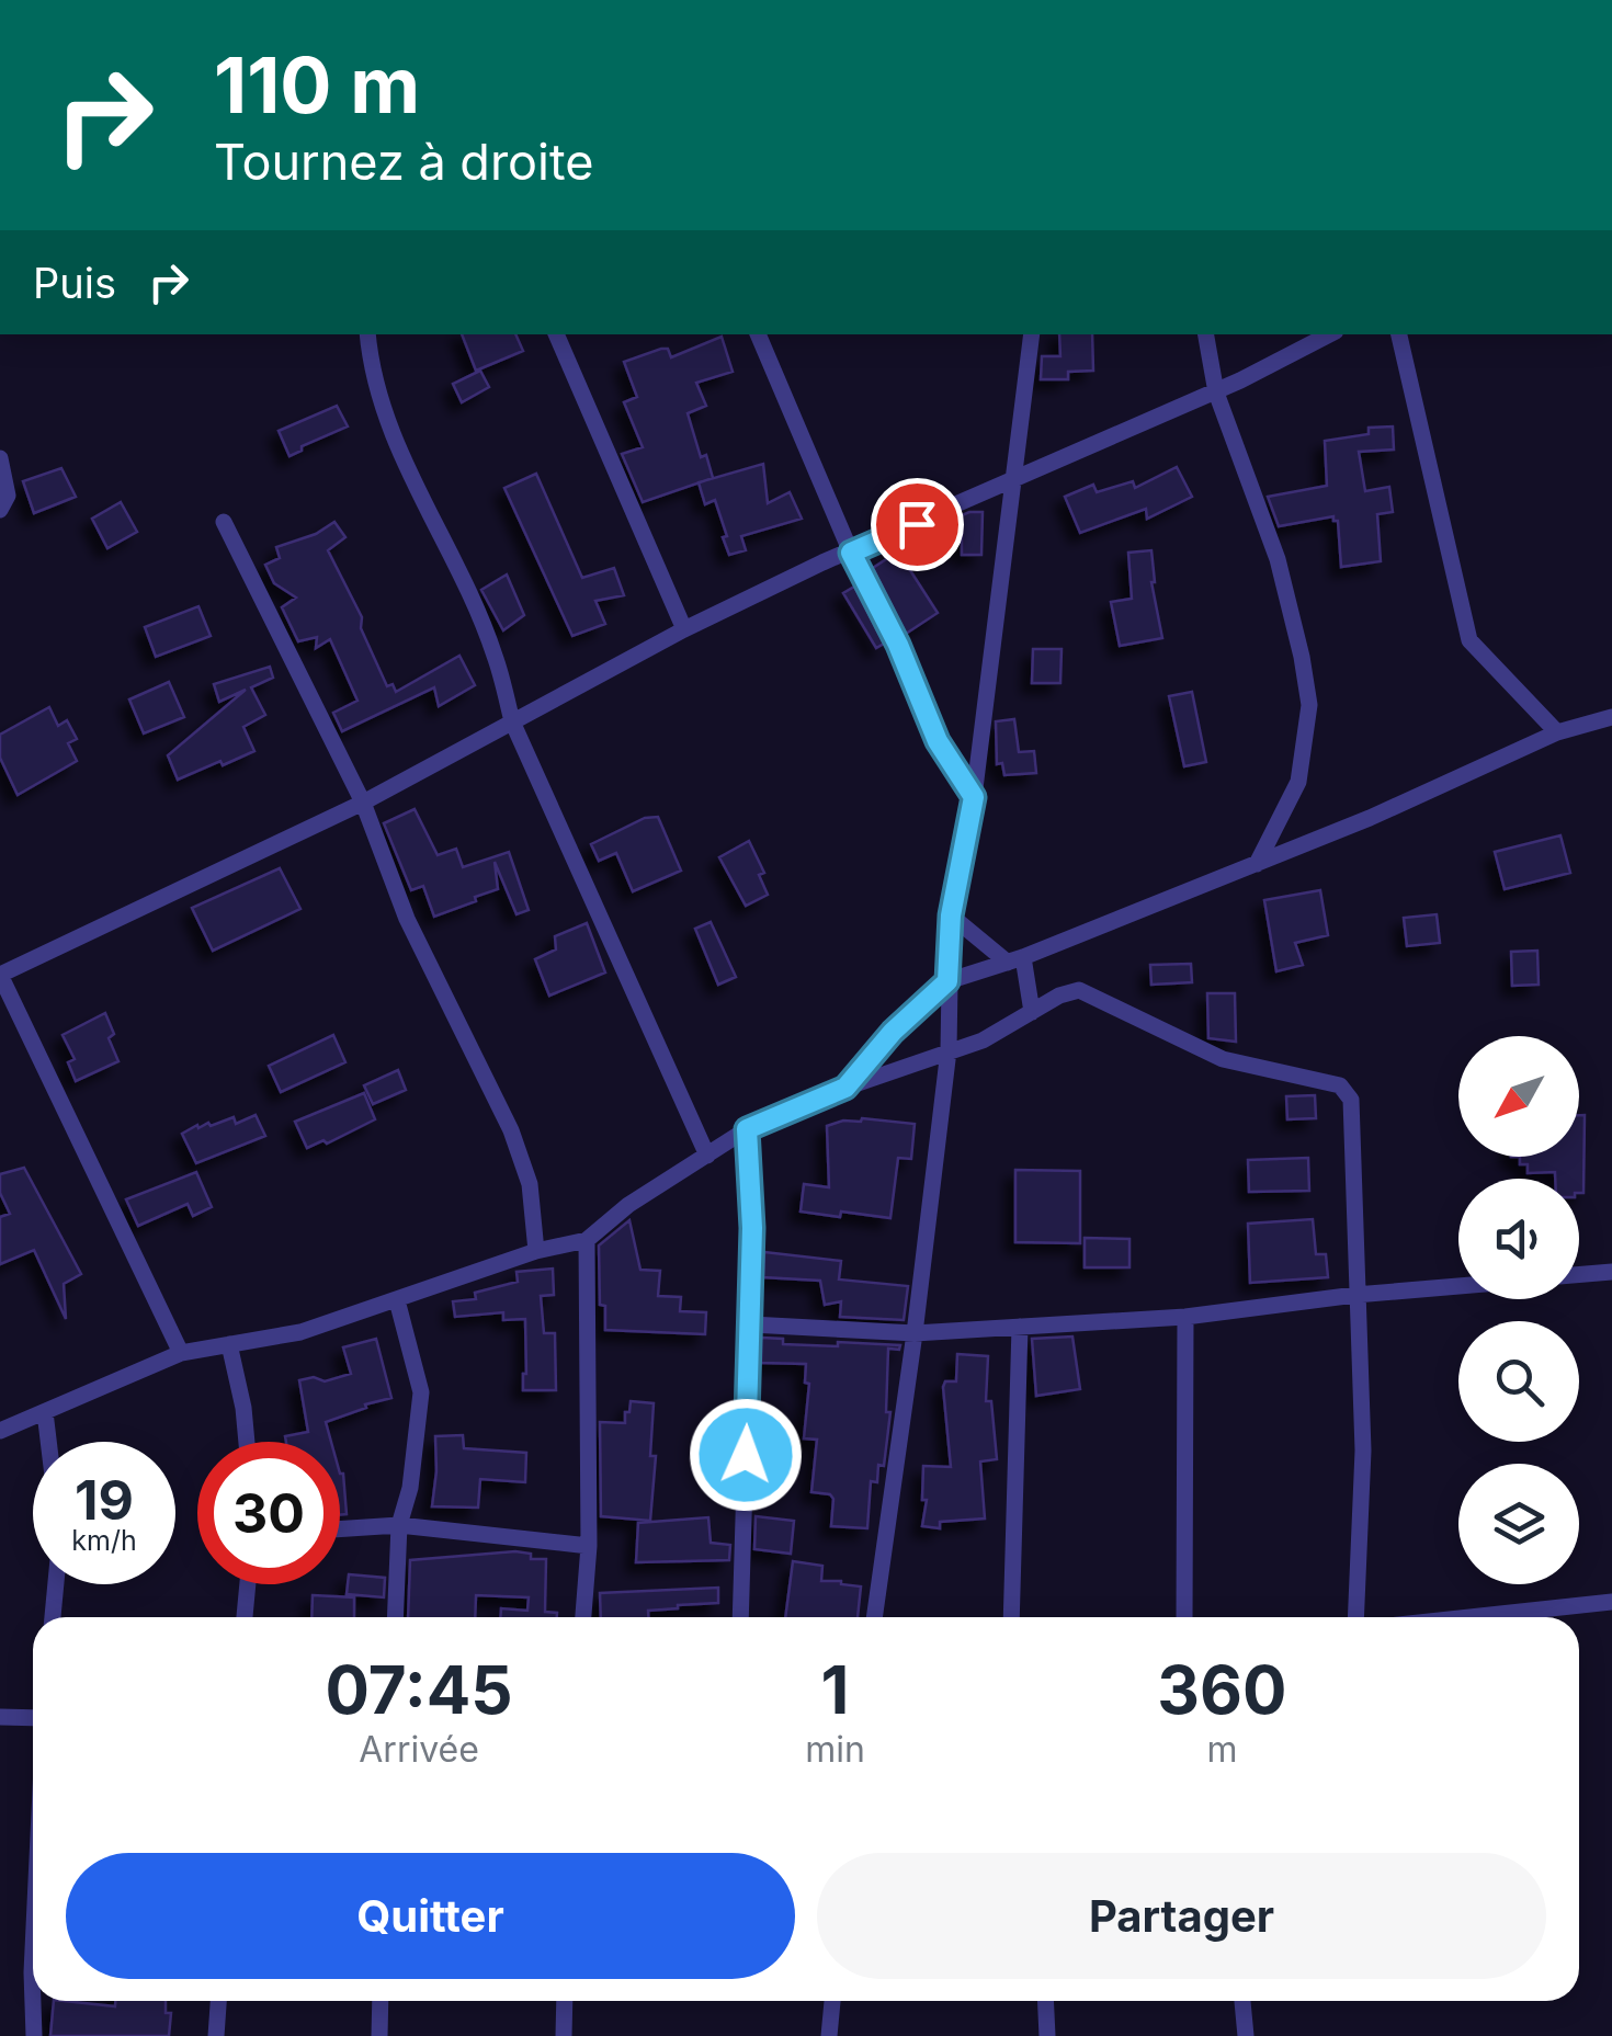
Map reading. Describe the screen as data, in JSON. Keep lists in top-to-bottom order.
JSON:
{
  "north": "bottom left",
  "page": {
    "turn": ["110 m", "Tournez à droite"],
    "then": "Puis",
    "speed": "19 km/h",
    "limit": "30",
    "eta": [
      "07:45",
      "Arrivée",
      "1",
      "min",
      "360",
      "m"
    ],
    "buttons": ["Quitter", "Partager"]
  }
}
